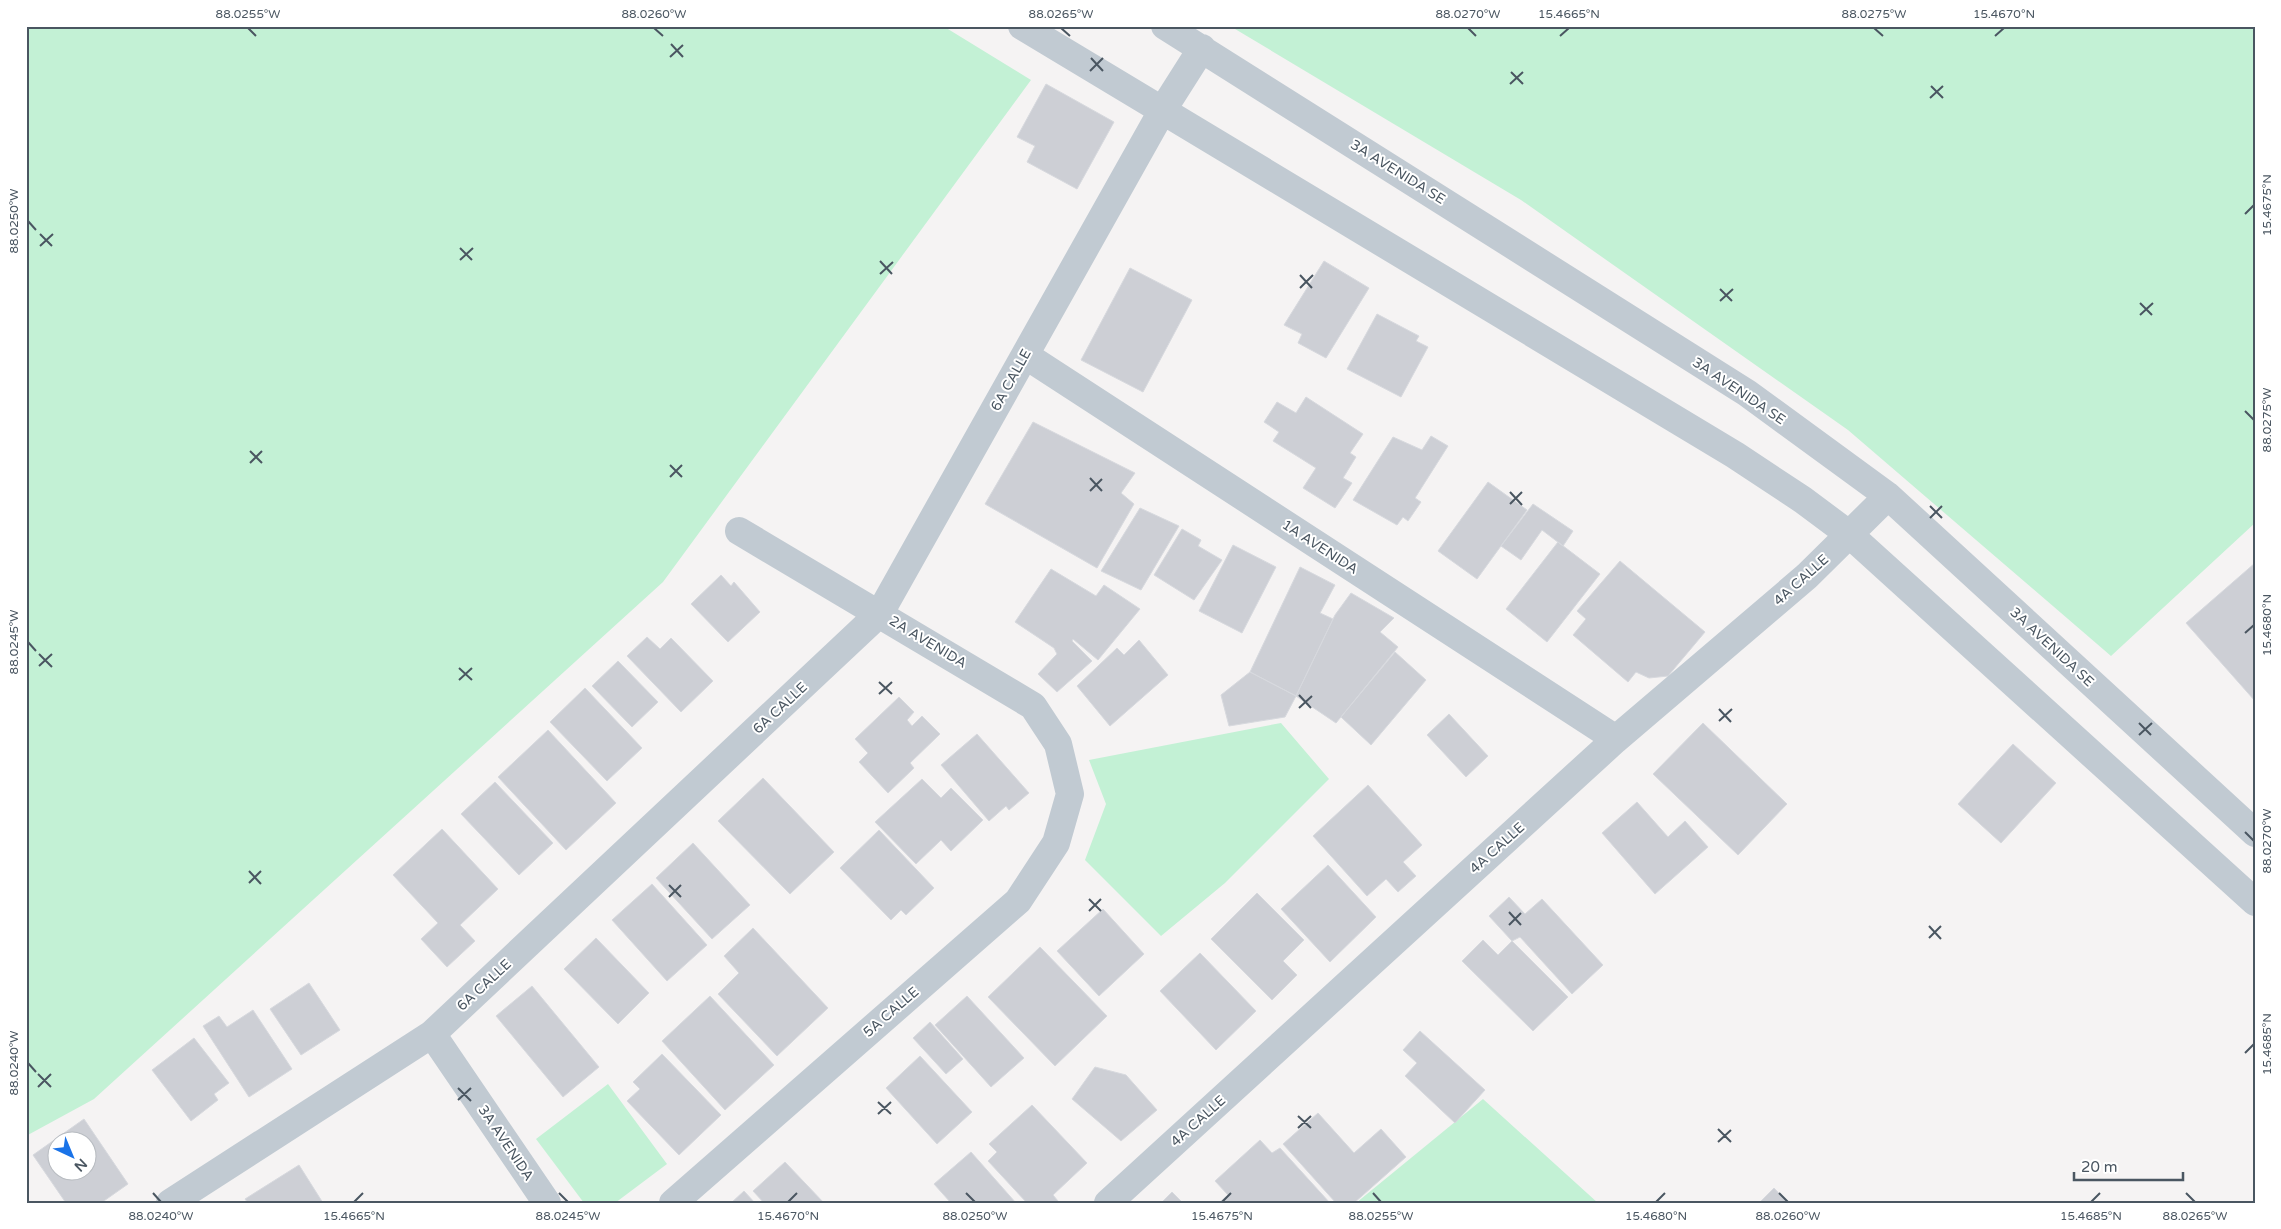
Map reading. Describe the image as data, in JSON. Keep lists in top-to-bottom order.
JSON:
{
  "streets": {
    "street": [
      "3A AVENIDA SE",
      "6A CALLE",
      "1A AVENIDA",
      "4A CALLE",
      "2A AVENIDA",
      "5A CALLE",
      "3A AVENIDA"
    ]
  },
  "crossings": [
    ["3A AVENIDA SE", "6A CALLE"],
    ["3A AVENIDA SE", "4A CALLE"],
    ["6A CALLE", "1A AVENIDA"],
    ["6A CALLE", "2A AVENIDA"],
    ["6A CALLE", "3A AVENIDA"],
    ["1A AVENIDA", "4A CALLE"],
    ["2A AVENIDA", "5A CALLE"]
  ],
  "scale_bar": "20 m",
  "north": "bottom right",
  "coordinates": [
    "88.0255°W",
    "88.0260°W",
    "88.0265°W",
    "88.0270°W",
    "15.4665°N",
    "88.0275°W",
    "15.4670°N",
    "15.4675°N",
    "88.0250°W",
    "15.4680°N",
    "88.0245°W",
    "15.4685°N",
    "88.0240°W"
  ]
}
